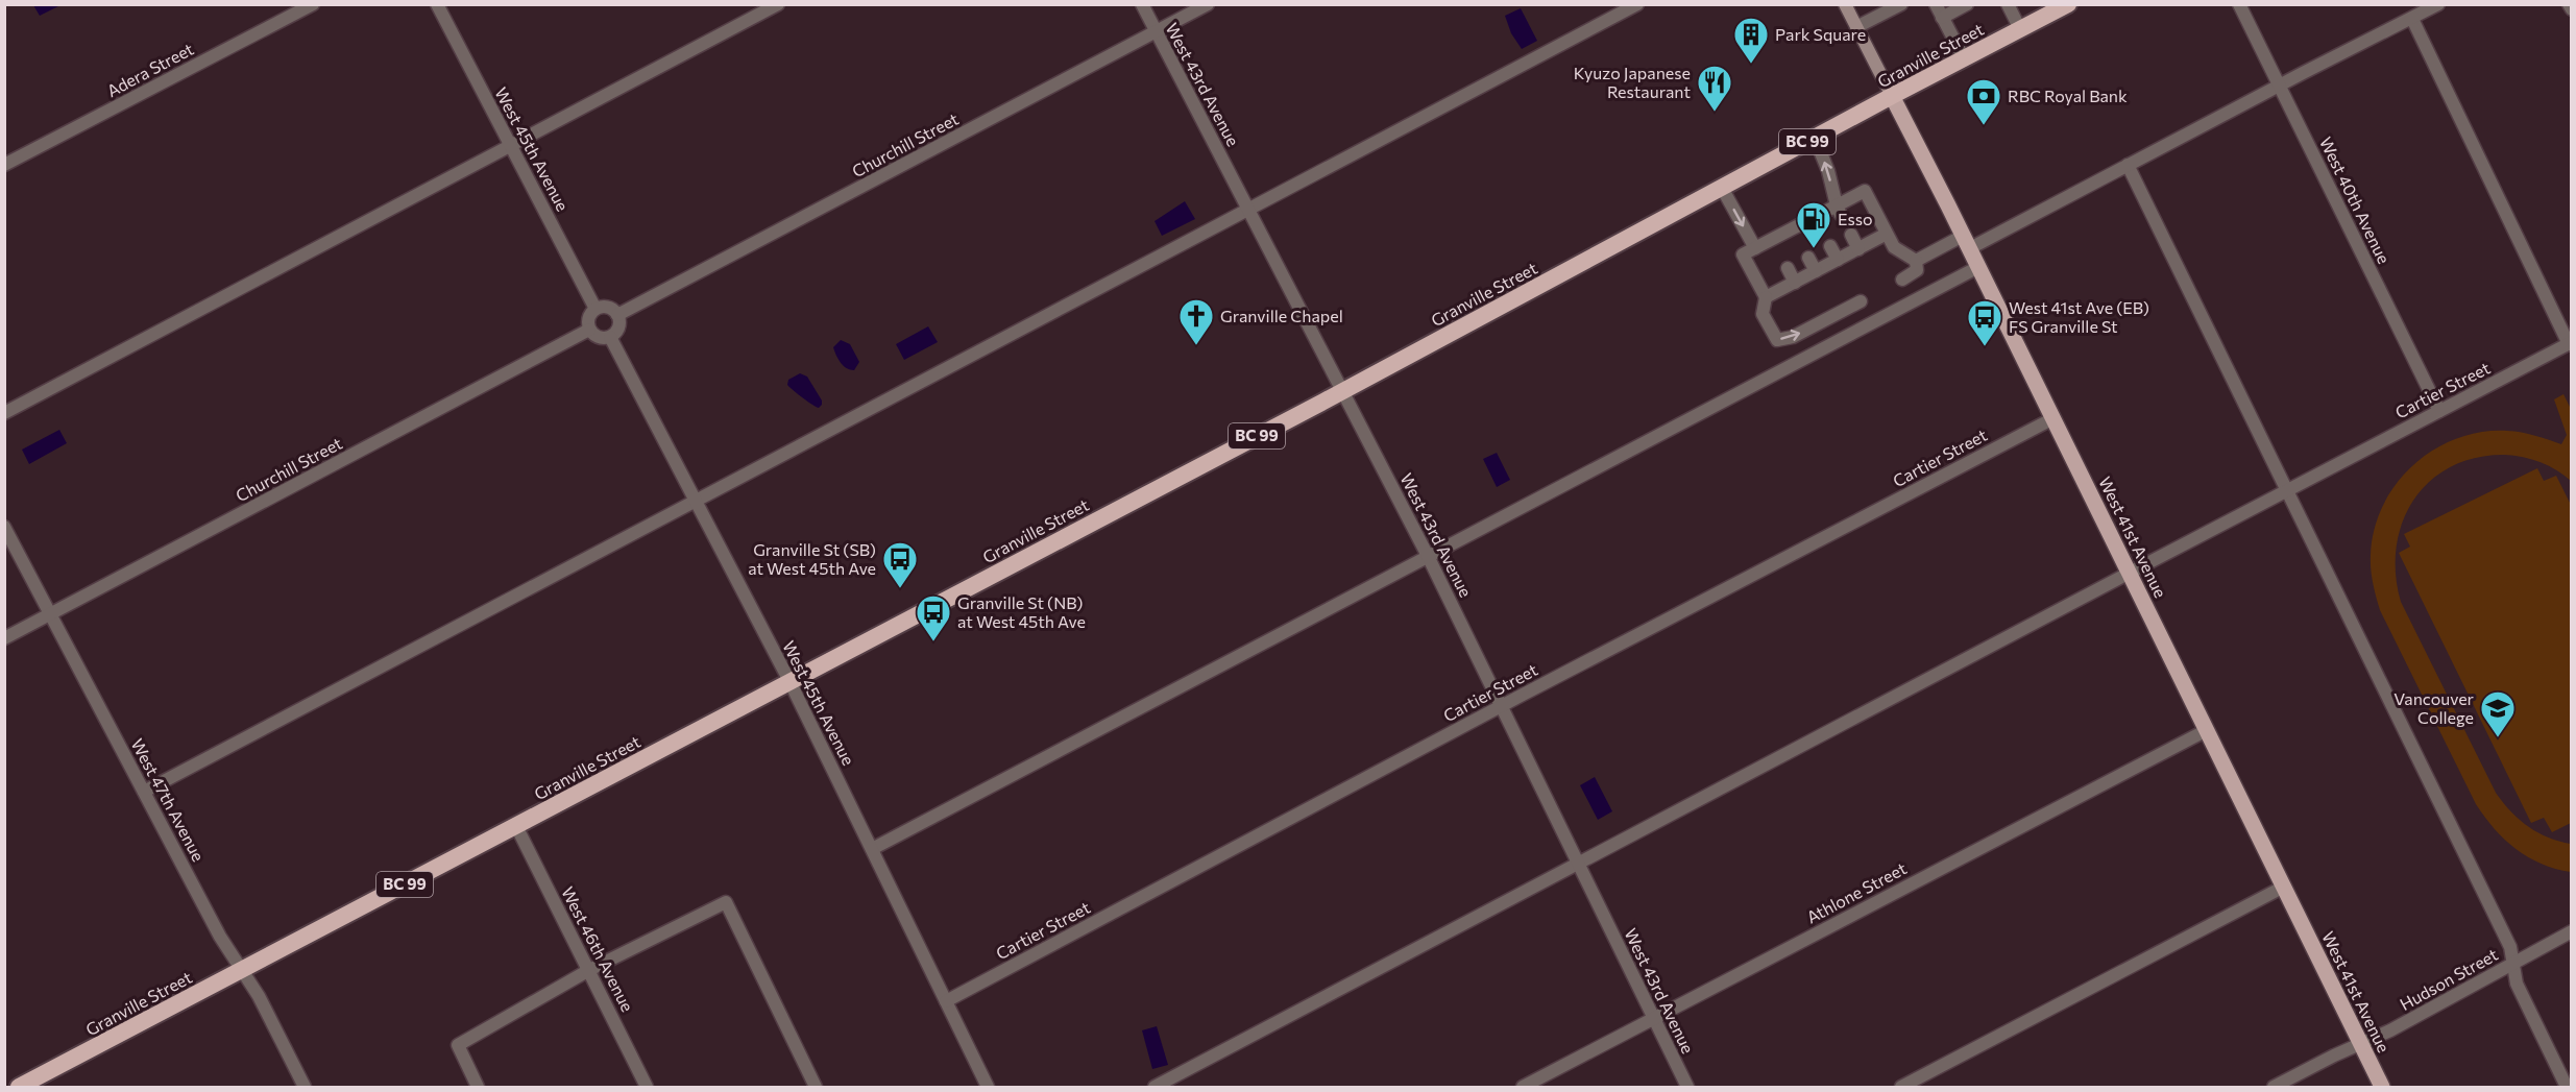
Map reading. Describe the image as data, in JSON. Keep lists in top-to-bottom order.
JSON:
{
  "streets": {
    "highway": ["Granville Street", "BC 99"],
    "main road": ["West 41st Avenue"],
    "street": [
      "Adera Street",
      "West 43rd Avenue",
      "Churchill Street",
      "West 45th Avenue",
      "West 40th Avenue",
      "Cartier Street",
      "West 47th Avenue",
      "Athlone Street",
      "West 46th Avenue",
      "Hudson Street"
    ]
  },
  "crossings": [
    ["Granville Street", "West 43rd Avenue"],
    ["Granville Street", "West 45th Avenue"],
    ["Granville Street", "West 41st Avenue"],
    ["Granville Street", "West 47th Avenue"],
    ["Granville Street", "West 46th Avenue"],
    ["West 43rd Avenue", "Churchill Street"],
    ["West 43rd Avenue", "Cartier Street"],
    ["West 43rd Avenue", "Athlone Street"],
    ["Churchill Street", "West 45th Avenue"],
    ["Churchill Street", "West 47th Avenue"],
    ["West 45th Avenue", "Cartier Street"],
    ["West 40th Avenue", "Cartier Street"],
    ["Cartier Street", "West 41st Avenue"],
    ["West 41st Avenue", "Athlone Street"],
    ["West 41st Avenue", "Hudson Street"]
  ],
  "places": {
    "building": ["Park Square"],
    "restaurant": ["Kyuzo Japanese Restaurant"],
    "bank": ["RBC Royal Bank"],
    "fuel station": ["Esso"],
    "church": ["Granville Chapel"],
    "bus stop": ["West 41st Ave (EB) FS Granville St", "Granville St (SB) at West 45th Ave", "Granville St (NB) at West 45th Ave"],
    "school or university": ["Vancouver College"]
  }
}
